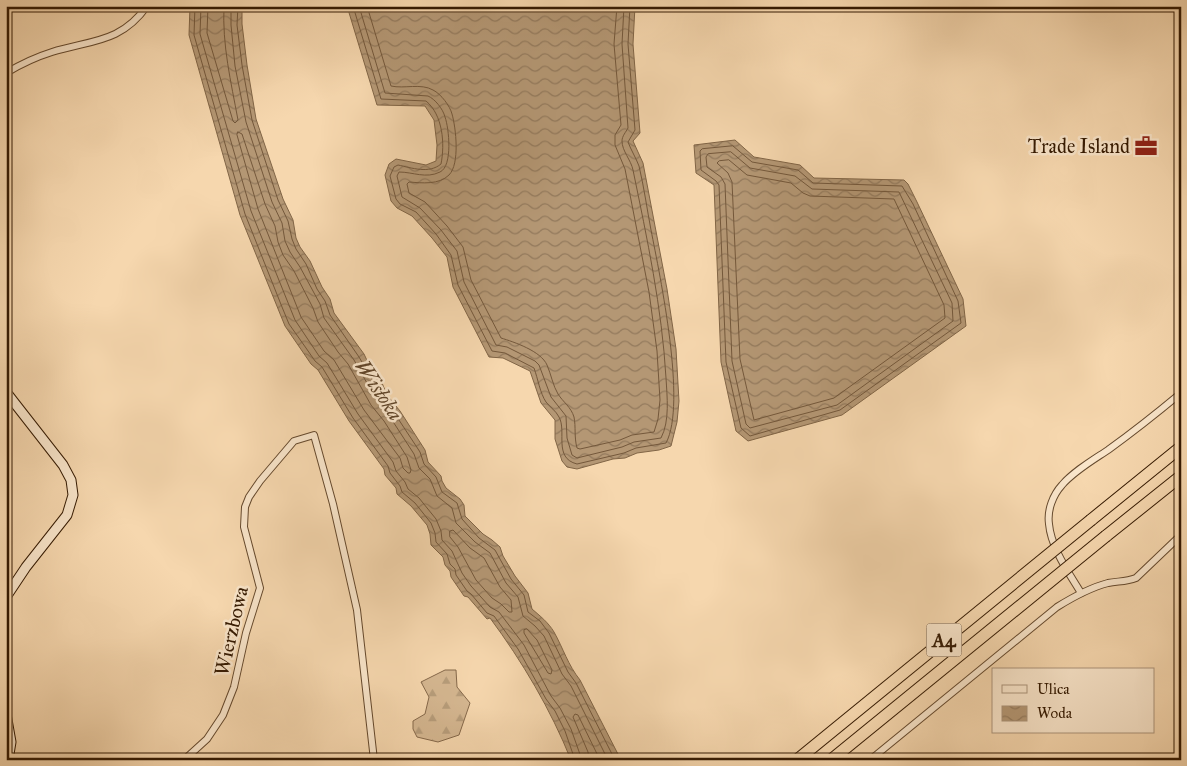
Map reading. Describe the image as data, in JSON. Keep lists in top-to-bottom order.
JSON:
{
  "streets": {
    "highway": ["A4"],
    "street": ["Wierzbowa"]
  },
  "water": ["Wisłoka"],
  "places": {
    "office": ["Trade Island"]
  },
  "legend": ["Ulica", "Woda"]
}
